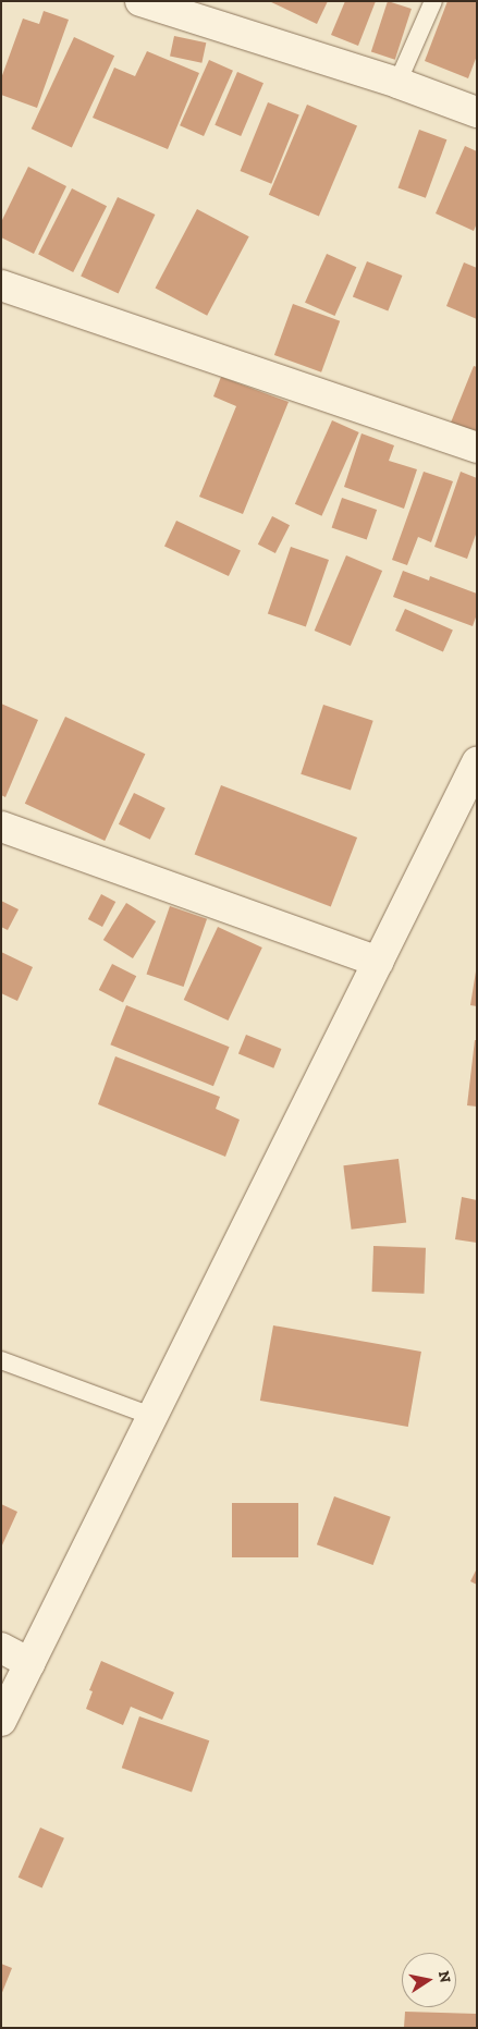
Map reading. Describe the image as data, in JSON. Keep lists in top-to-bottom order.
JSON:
{
  "north": "right"
}
